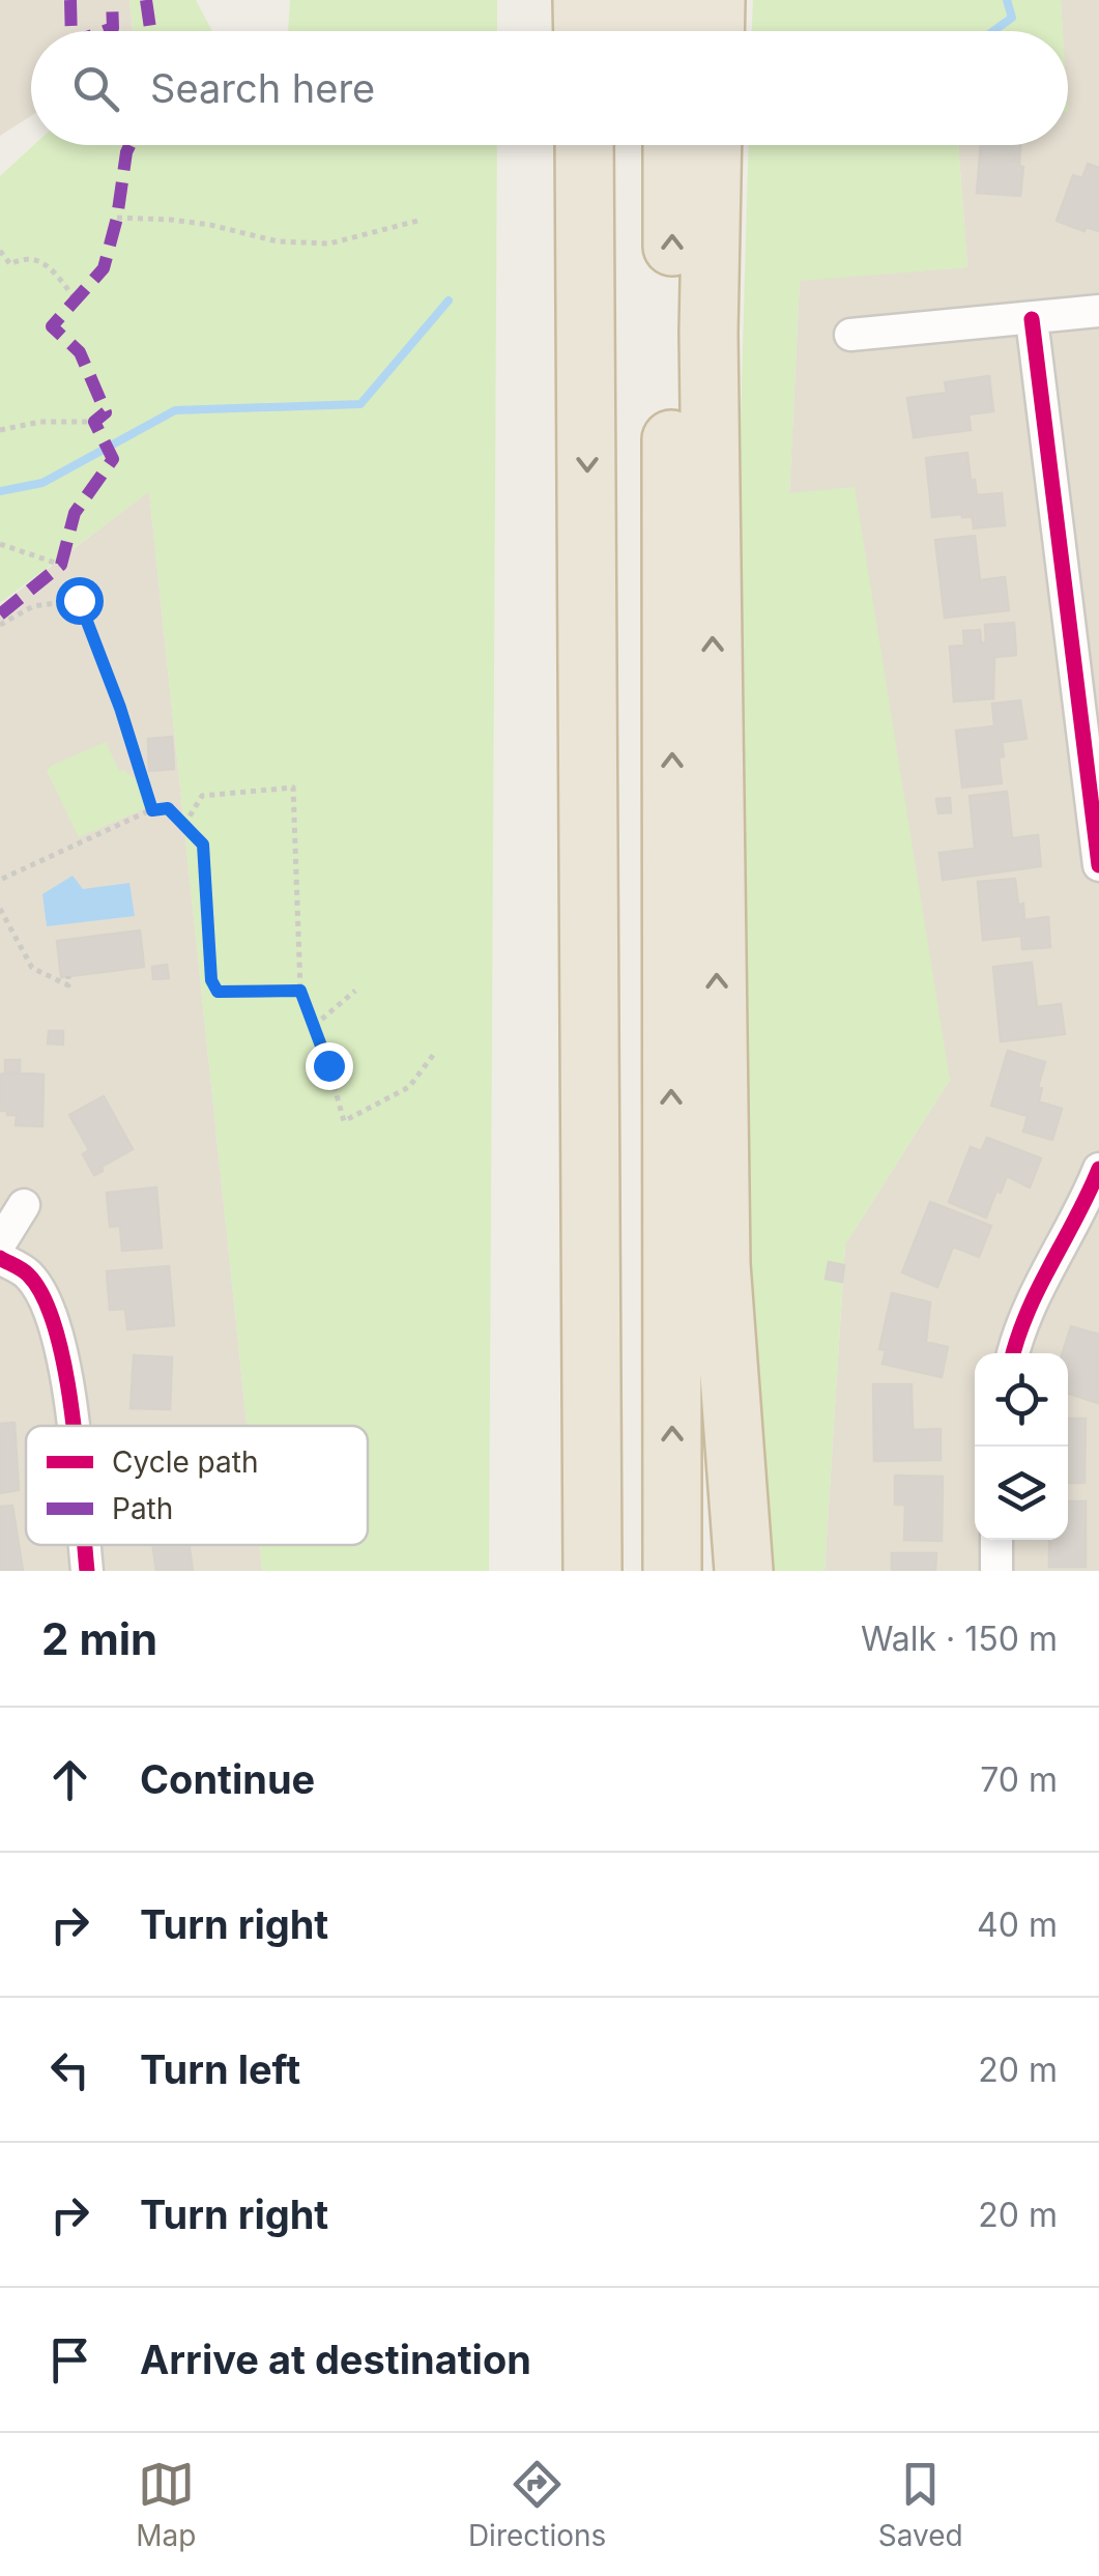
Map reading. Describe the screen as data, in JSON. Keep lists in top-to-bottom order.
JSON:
{
  "legend": ["Cycle path", "Path"],
  "page": {
    "search": "Search here",
    "heading": ["2 min", "Walk · 150 m"],
    "list": [
      ["Continue", "70 m"],
      ["Turn right", "40 m"],
      ["Turn left", "20 m"],
      ["Turn right", "20 m"],
      "Arrive at destination"
    ],
    "nav": ["Map", "Directions", "Saved"]
  }
}
